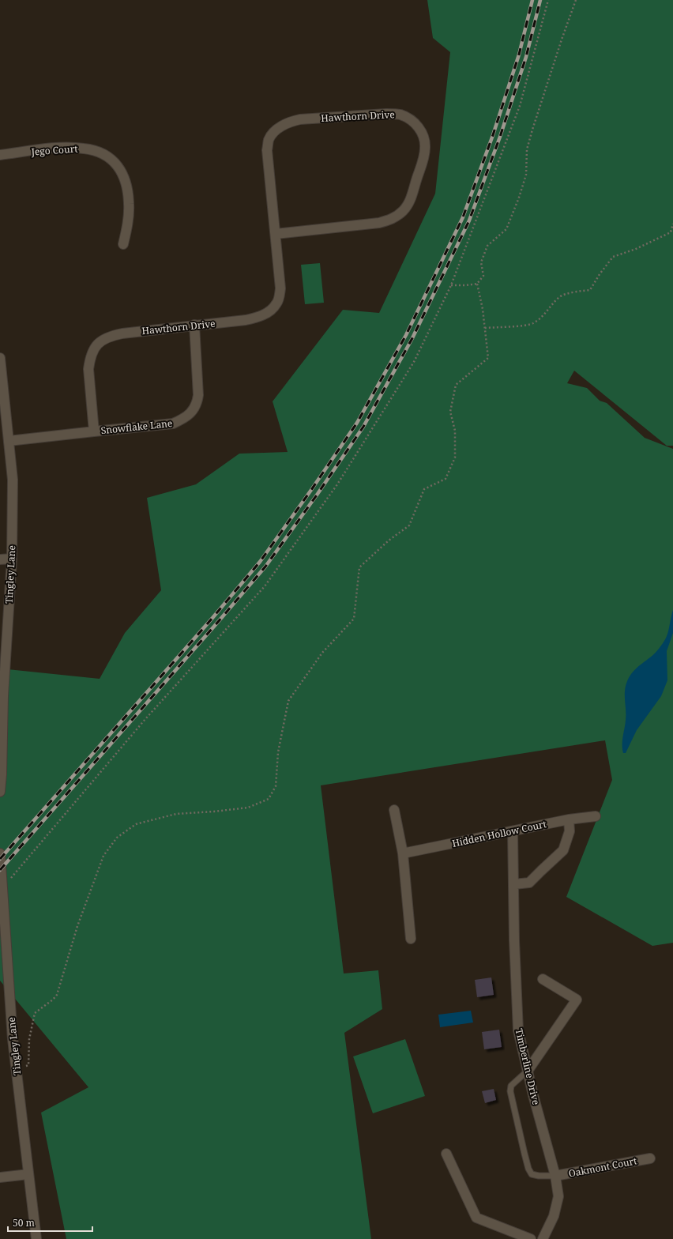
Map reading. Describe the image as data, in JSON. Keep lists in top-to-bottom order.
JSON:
{
  "streets": {
    "street": [
      "Hawthorn Drive",
      "Jego Court",
      "Snowflake Lane",
      "Tingley Lane",
      "Hidden Hollow Court",
      "Timberline Drive",
      "Oakmont Court"
    ]
  },
  "crossings": [
    ["Hawthorn Drive", "Snowflake Lane"],
    ["Snowflake Lane", "Tingley Lane"],
    ["Hidden Hollow Court", "Timberline Drive"],
    ["Timberline Drive", "Oakmont Court"]
  ],
  "scale_bar": "50 m"
}
